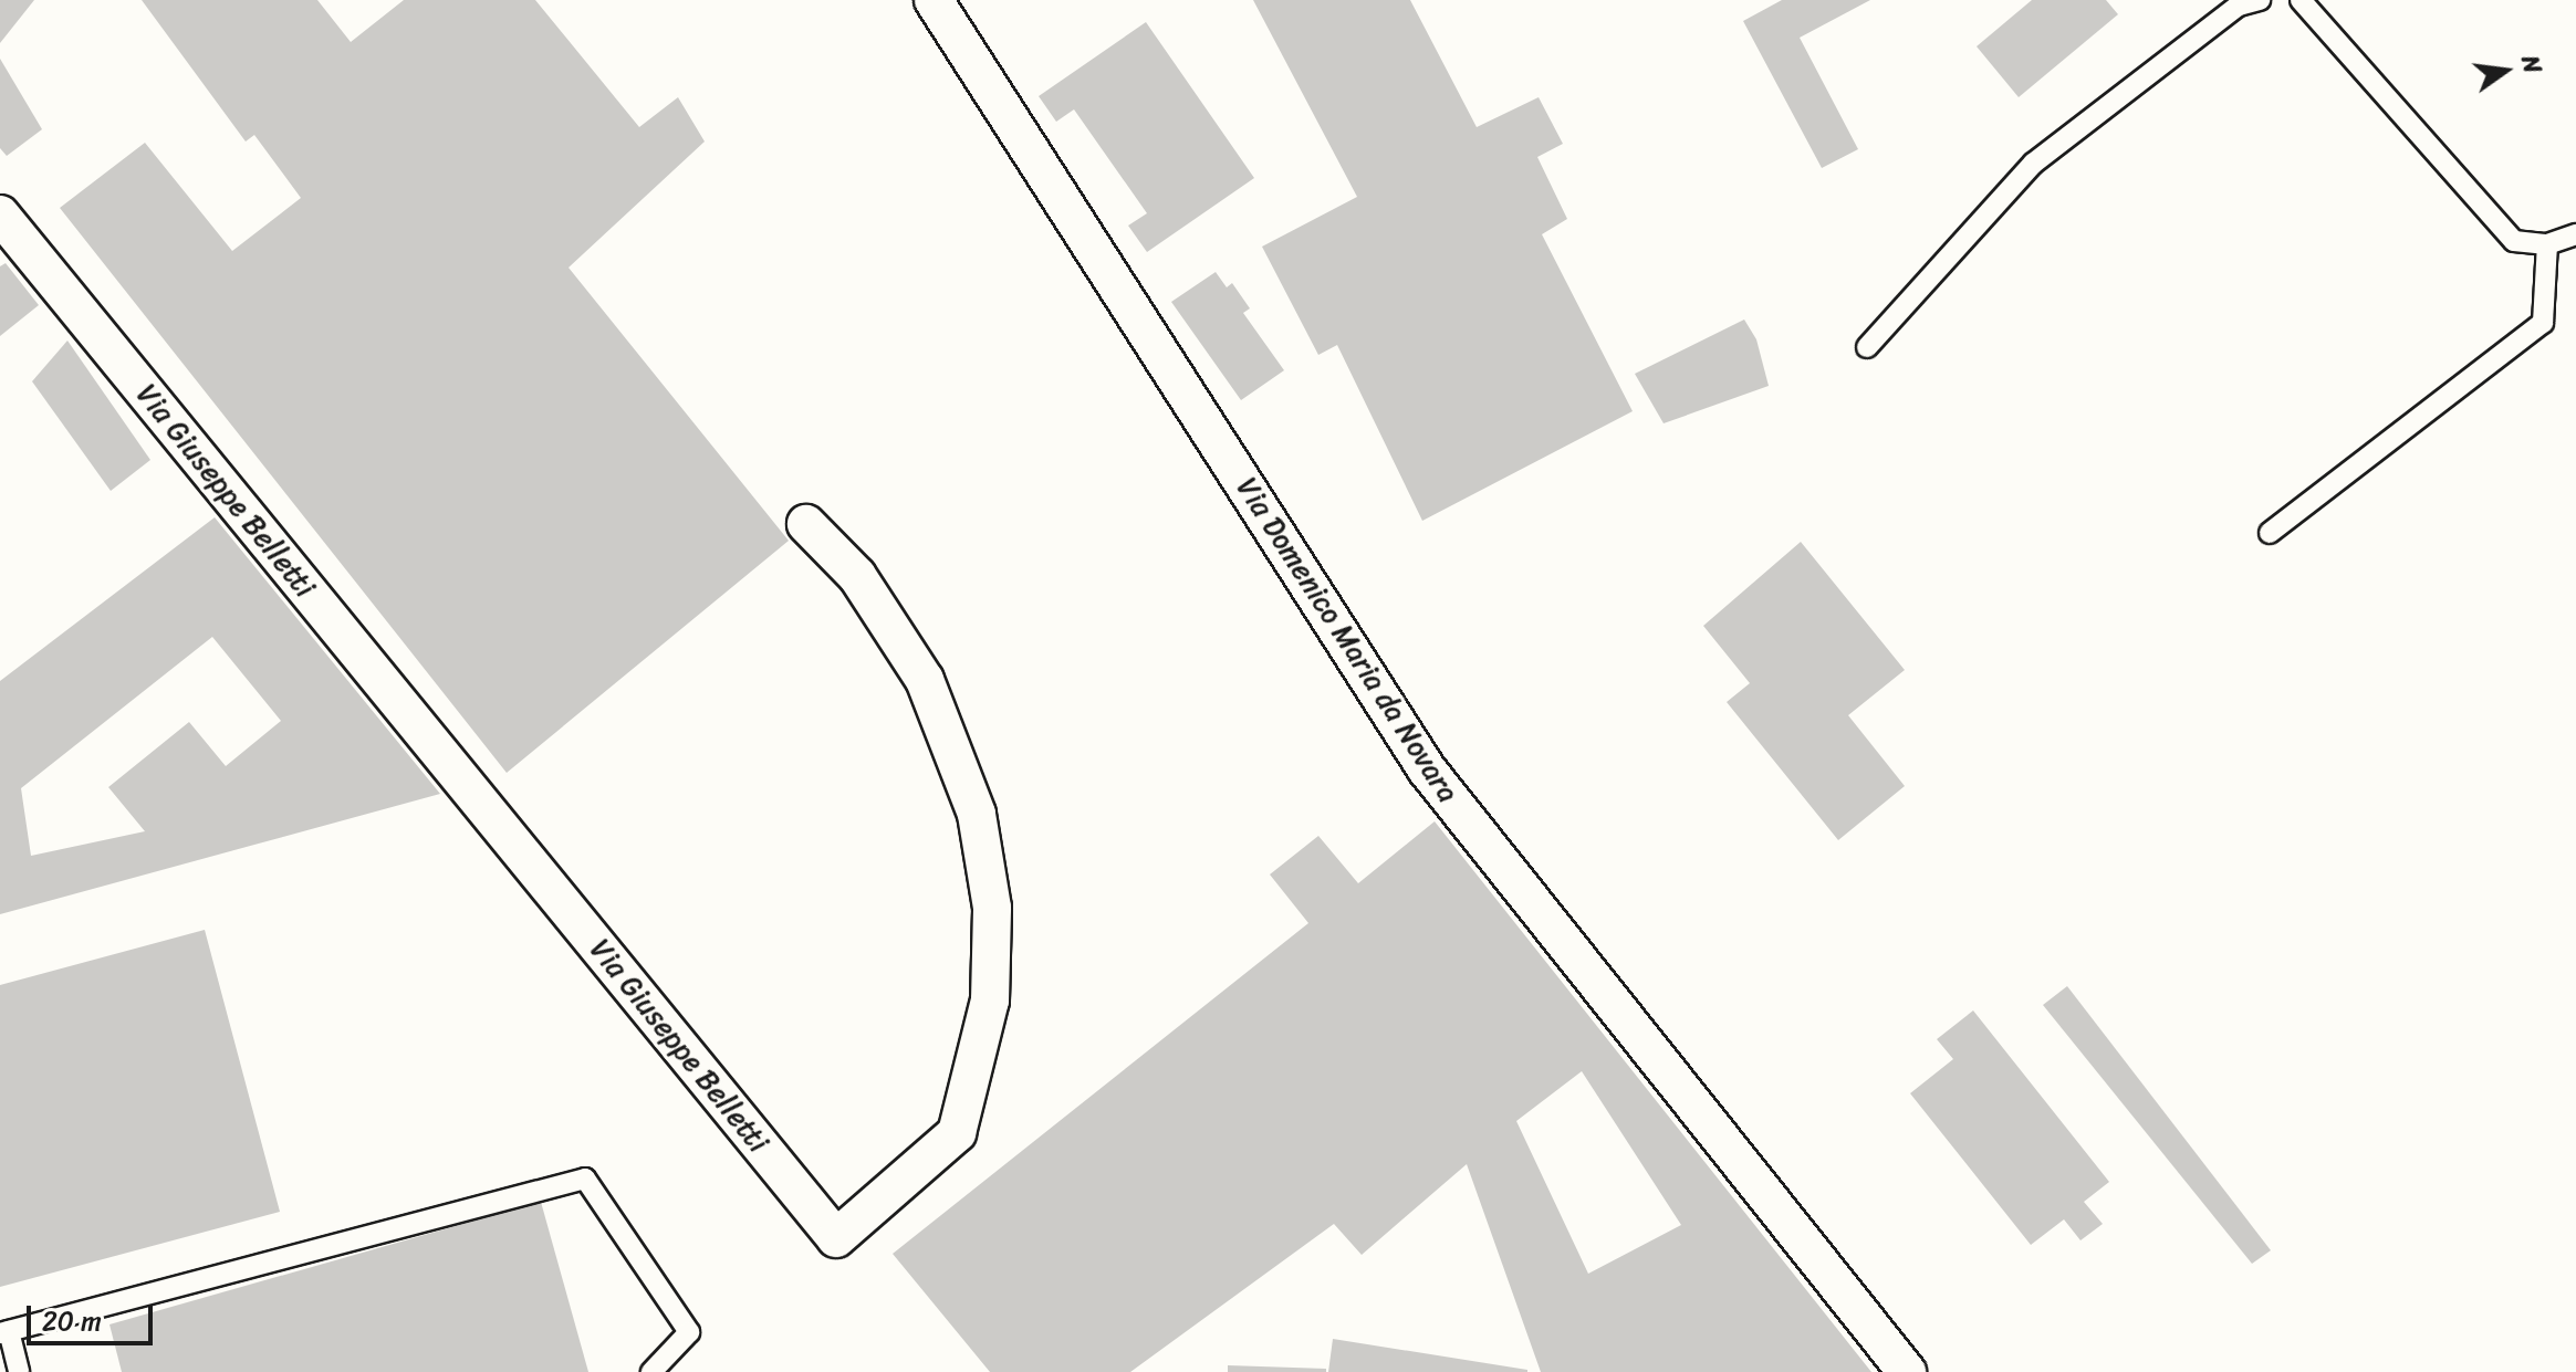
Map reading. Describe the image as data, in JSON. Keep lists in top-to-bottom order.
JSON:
{
  "streets": {
    "street": ["Via Giuseppe Belletti", "Via Domenico Maria da Novara"]
  },
  "scale_bar": "20 m",
  "north": "right"
}
